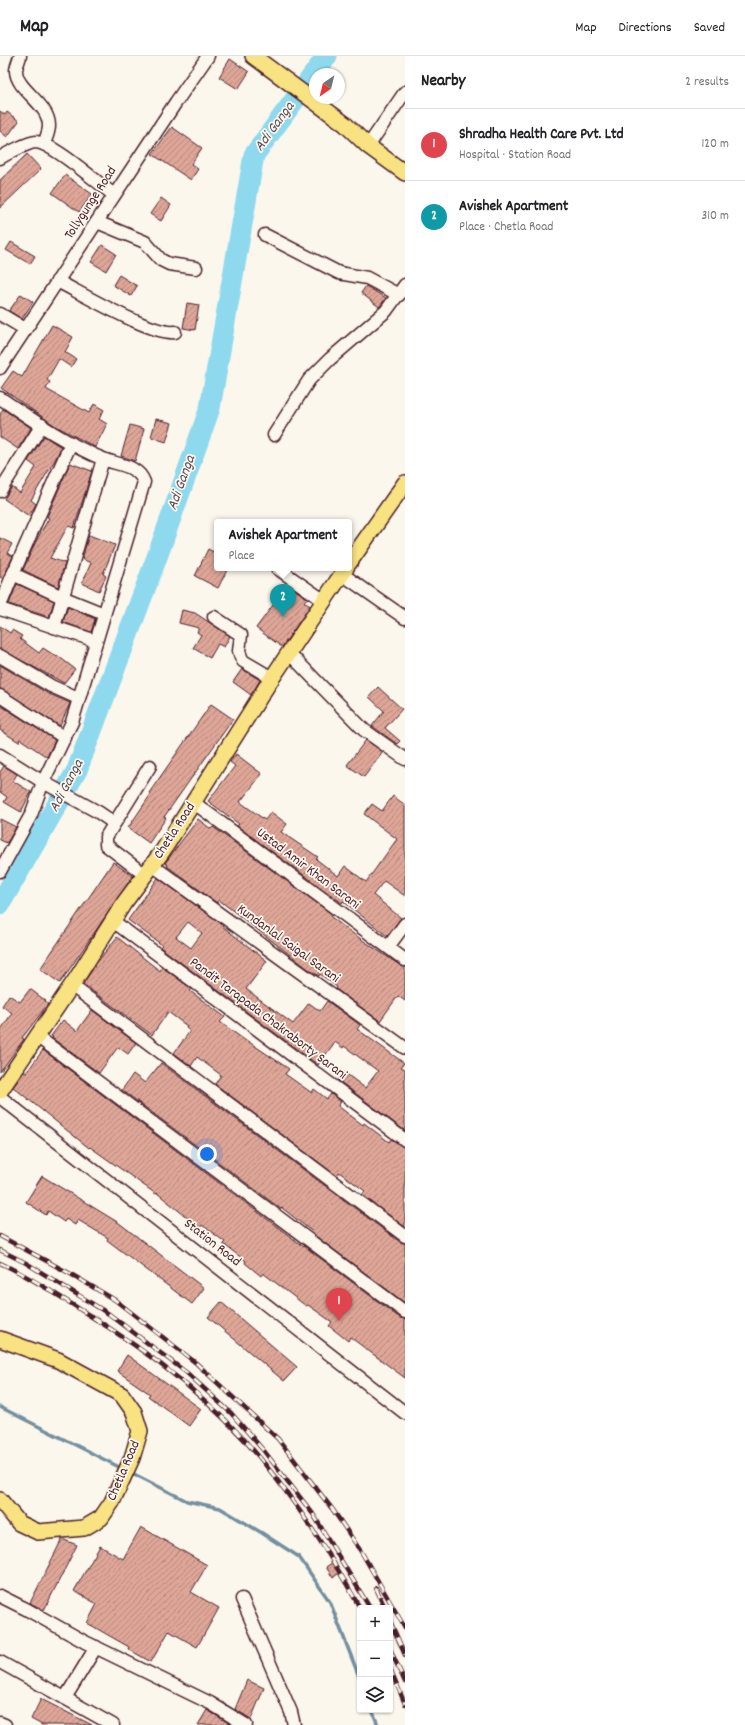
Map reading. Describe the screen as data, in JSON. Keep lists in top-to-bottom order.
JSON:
{
  "streets": {
    "main road": ["Chetla Road"],
    "street": [
      "Tollygunge Road",
      "Ustad Amir Khan Sarani",
      "Kundanlal Saigal Sarani",
      "Pandit Tarapada Chakraborty Sarani",
      "Station Road"
    ]
  },
  "crossings": [
    ["Chetla Road", "Ustad Amir Khan Sarani"],
    ["Chetla Road", "Kundanlal Saigal Sarani"],
    ["Chetla Road", "Pandit Tarapada Chakraborty Sarani"]
  ],
  "water": ["Adi Ganga"],
  "north": "bottom left",
  "page": {
    "header": "Map",
    "nav": ["Map", "Directions", "Saved"],
    "heading": ["Nearby", "2 results"],
    "list": [
      {
        "mark": "1",
        "name": "Shradha Health Care Pvt. Ltd",
        "note": "Hospital · Station Road",
        "value": "120 m"
      },
      {
        "mark": "2",
        "name": "Avishek Apartment",
        "note": "Place · Chetla Road",
        "value": "310 m"
      }
    ],
    "popup": ["Avishek Apartment", "Place"],
    "pins": ["2", "1"],
    "map_buttons": ["+", "−"]
  }
}
